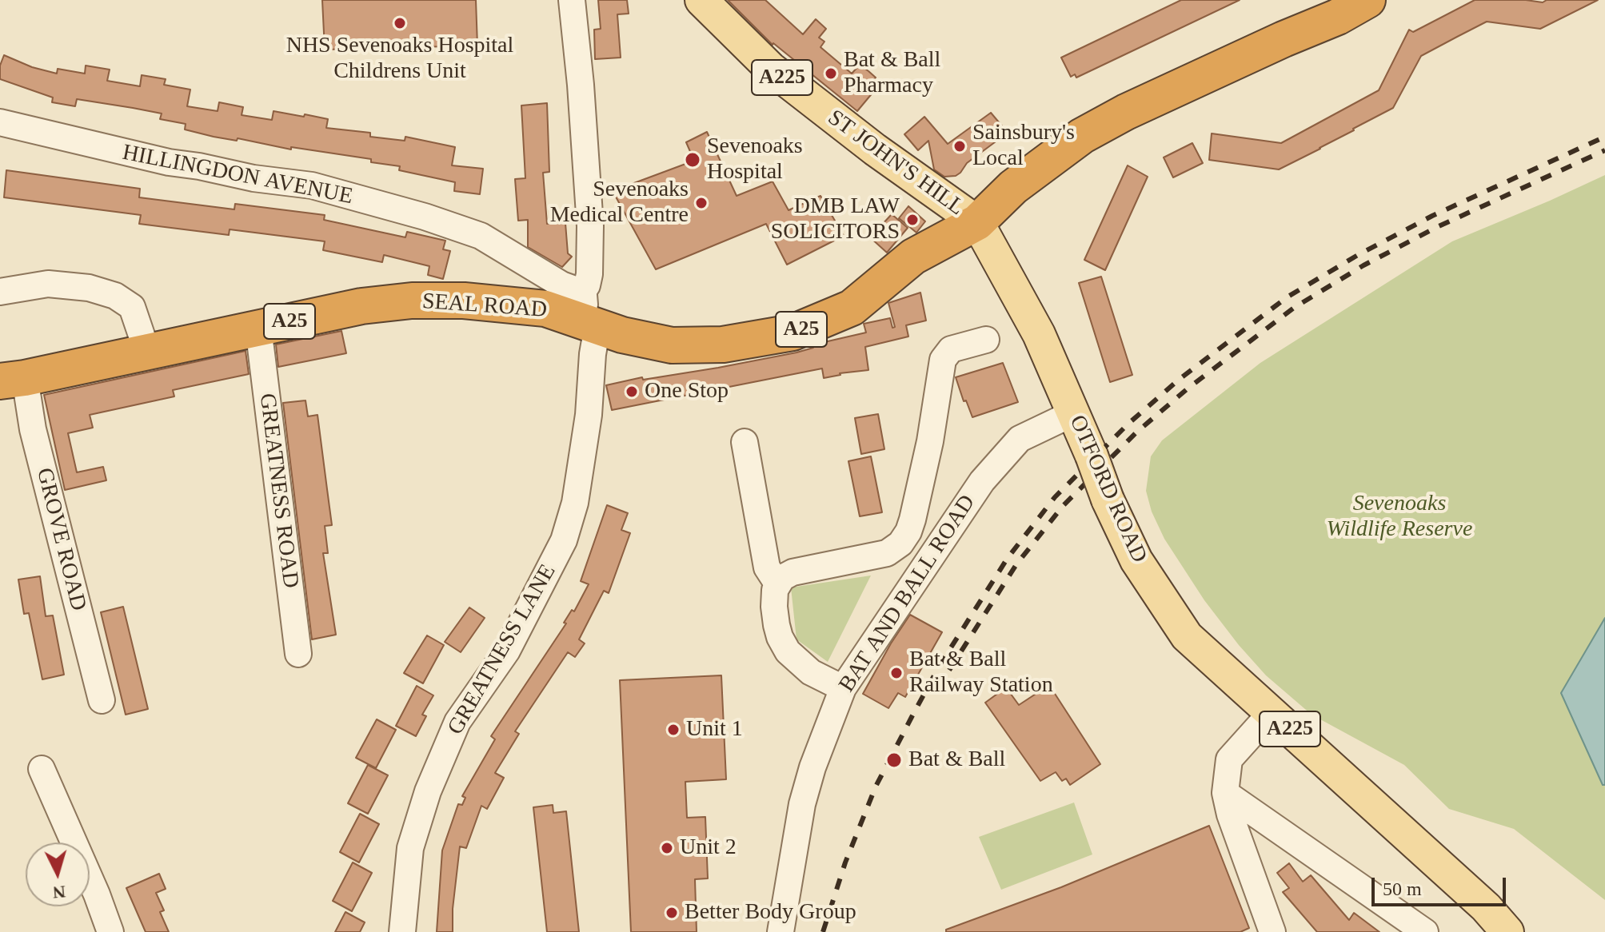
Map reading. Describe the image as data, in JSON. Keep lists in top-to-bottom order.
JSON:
{
  "streets": {
    "highway": ["SEAL ROAD", "A25"],
    "main road": ["A225", "ST JOHN'S HILL", "OTFORD ROAD"],
    "street": [
      "HILLINGDON AVENUE",
      "GREATNESS ROAD",
      "GROVE ROAD",
      "BAT AND BALL ROAD",
      "GREATNESS LANE"
    ]
  },
  "crossings": [
    ["ST JOHN'S HILL", "SEAL ROAD"],
    ["ST JOHN'S HILL", "A25"],
    ["ST JOHN'S HILL", "OTFORD ROAD"],
    ["HILLINGDON AVENUE", "SEAL ROAD"],
    ["HILLINGDON AVENUE", "GREATNESS LANE"],
    ["SEAL ROAD", "A25"],
    ["SEAL ROAD", "OTFORD ROAD"],
    ["SEAL ROAD", "GREATNESS ROAD"],
    ["SEAL ROAD", "GROVE ROAD"],
    ["SEAL ROAD", "GREATNESS LANE"],
    ["A25", "OTFORD ROAD"],
    ["OTFORD ROAD", "BAT AND BALL ROAD"]
  ],
  "parks": ["Sevenoaks Wildlife Reserve"],
  "places": [
    "NHS Sevenoaks Hospital Childrens Unit",
    "Bat & Ball Pharmacy",
    "Sainsbury's Local",
    "Sevenoaks Hospital",
    "Sevenoaks Medical Centre",
    "DMB LAW SOLICITORS",
    "One Stop",
    "Bat & Ball Railway Station",
    "Unit 1",
    "Bat & Ball",
    "Unit 2",
    "Better Body Group"
  ],
  "scale_bar": "50 m",
  "north": "bottom"
}
